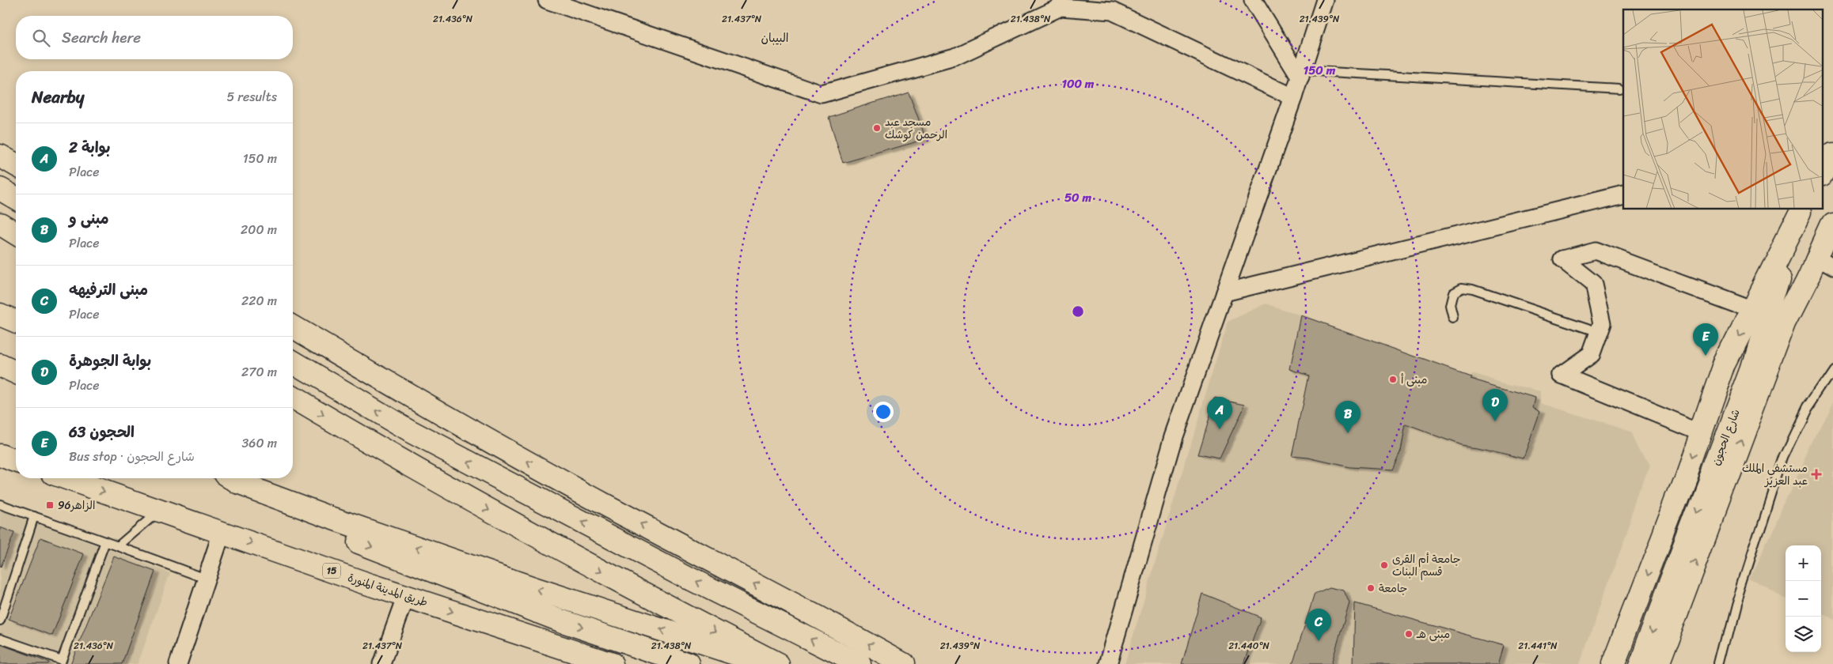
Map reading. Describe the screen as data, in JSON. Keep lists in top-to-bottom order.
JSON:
{
  "streets": {
    "main road": ["شارع الحجون", "15", "طريق المدينة المنورة"]
  },
  "districts": ["البيبان"],
  "places": {
    "other": [
      "مسجد عبد الرحمن كوشك",
      "مبنى أ",
      "جامعة أم القرى قسم البنات",
      "جامعة",
      "مبنى هـ"
    ],
    "health": ["مستشفى الملك عبد العزيز"],
    "transit": ["الزاهر96"]
  },
  "page": {
    "search": "Search here",
    "heading": ["Nearby", "5 results"],
    "list": [
      {
        "mark": "A",
        "name": "بوابة 2",
        "note": "Place",
        "value": "150 m"
      },
      {
        "mark": "B",
        "name": "مبنى و",
        "note": "Place",
        "value": "200 m"
      },
      {
        "mark": "C",
        "name": "مبنى الترفيهه",
        "note": "Place",
        "value": "220 m"
      },
      {
        "mark": "D",
        "name": "بوابة الجوهرة",
        "note": "Place",
        "value": "270 m"
      },
      {
        "mark": "E",
        "name": "الحجون 63",
        "note": "Bus stop · شارع الحجون",
        "value": "360 m"
      }
    ],
    "pins": [
      "E",
      "D",
      "A",
      "B",
      "C"
    ],
    "map_buttons": ["+", "−"]
  },
  "coordinates": [
    "21.436°N",
    "21.437°N",
    "21.438°N",
    "21.439°N",
    "21.440°N",
    "21.441°N"
  ],
  "rings": ["150 m", "100 m", "50 m"]
}
